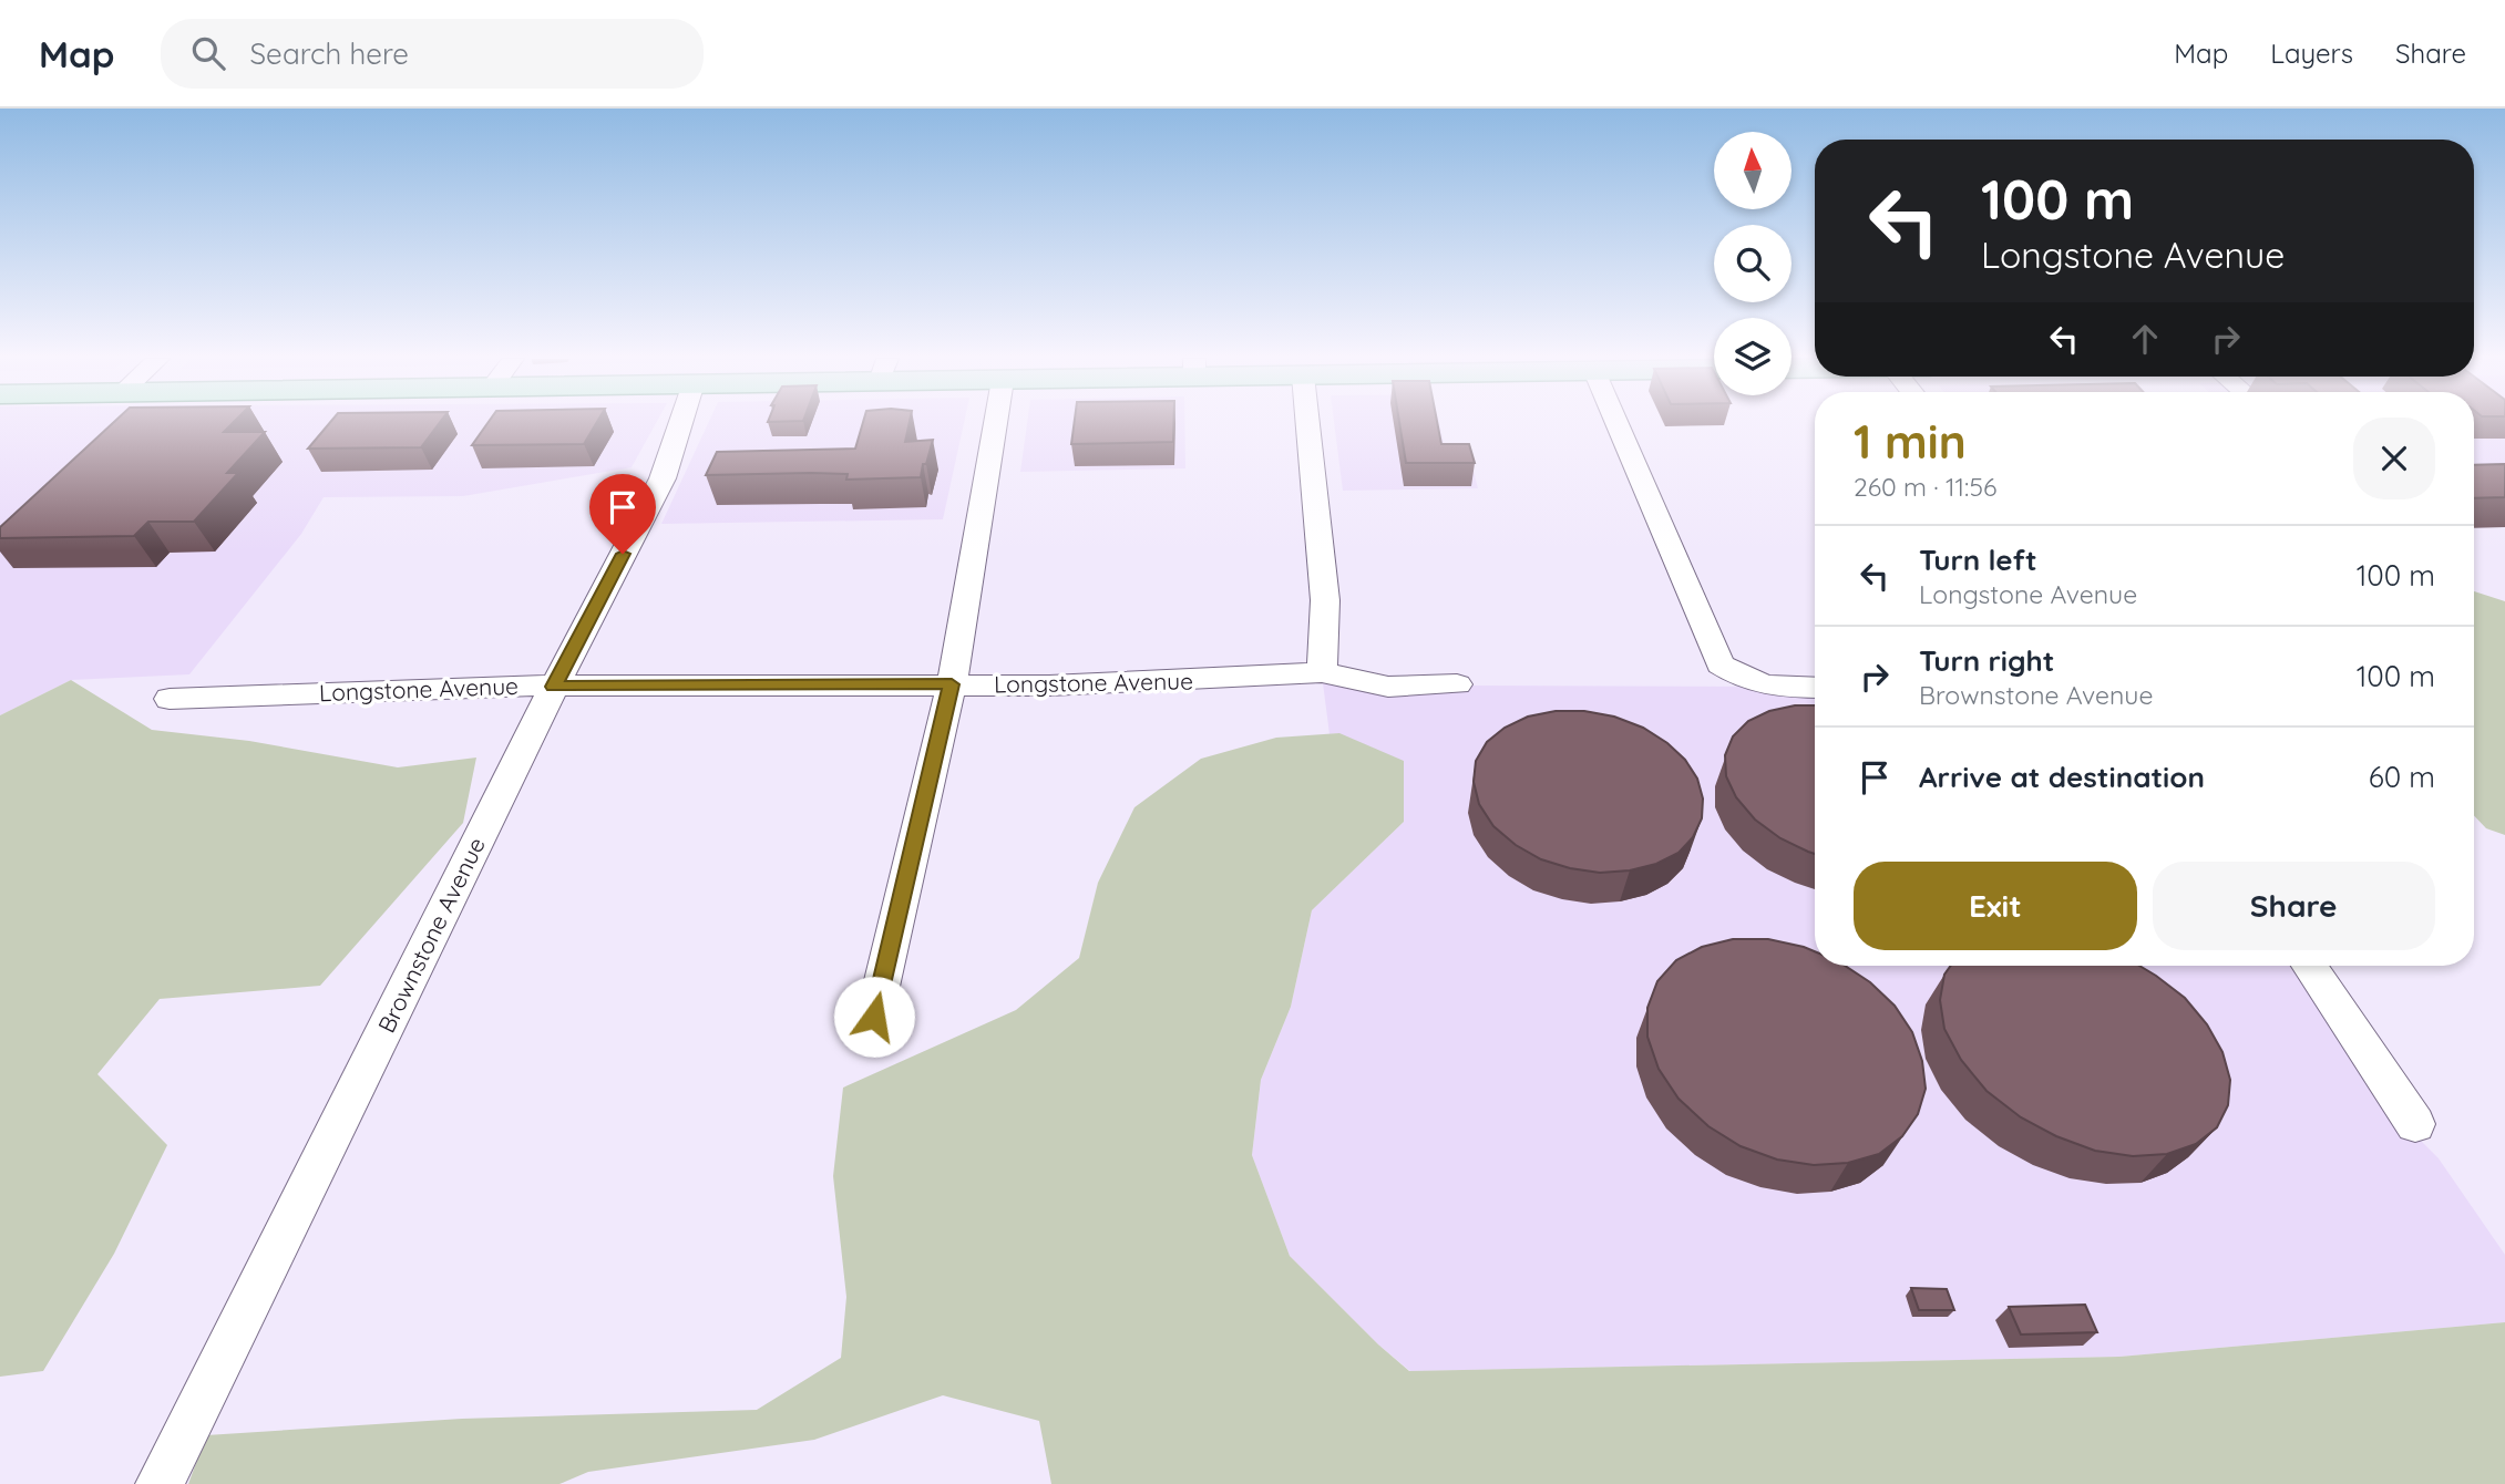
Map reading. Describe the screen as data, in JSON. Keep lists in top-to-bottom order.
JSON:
{
  "streets": {
    "street": ["Longstone Avenue", "Brownstone Avenue"]
  },
  "crossings": [
    ["Longstone Avenue", "Brownstone Avenue"]
  ],
  "north": "top",
  "page": {
    "header": "Map",
    "search": "Search here",
    "nav": ["Map", "Layers", "Share"],
    "turn": ["100 m", "Longstone Avenue"],
    "heading": ["1 min", "260 m · 11:56"],
    "list": [
      {
        "name": "Turn left",
        "note": "Longstone Avenue",
        "value": "100 m"
      },
      {
        "name": "Turn right",
        "note": "Brownstone Avenue",
        "value": "100 m"
      },
      {
        "name": "Arrive at destination",
        "value": "60 m"
      }
    ],
    "buttons": ["Exit", "Share"]
  }
}
